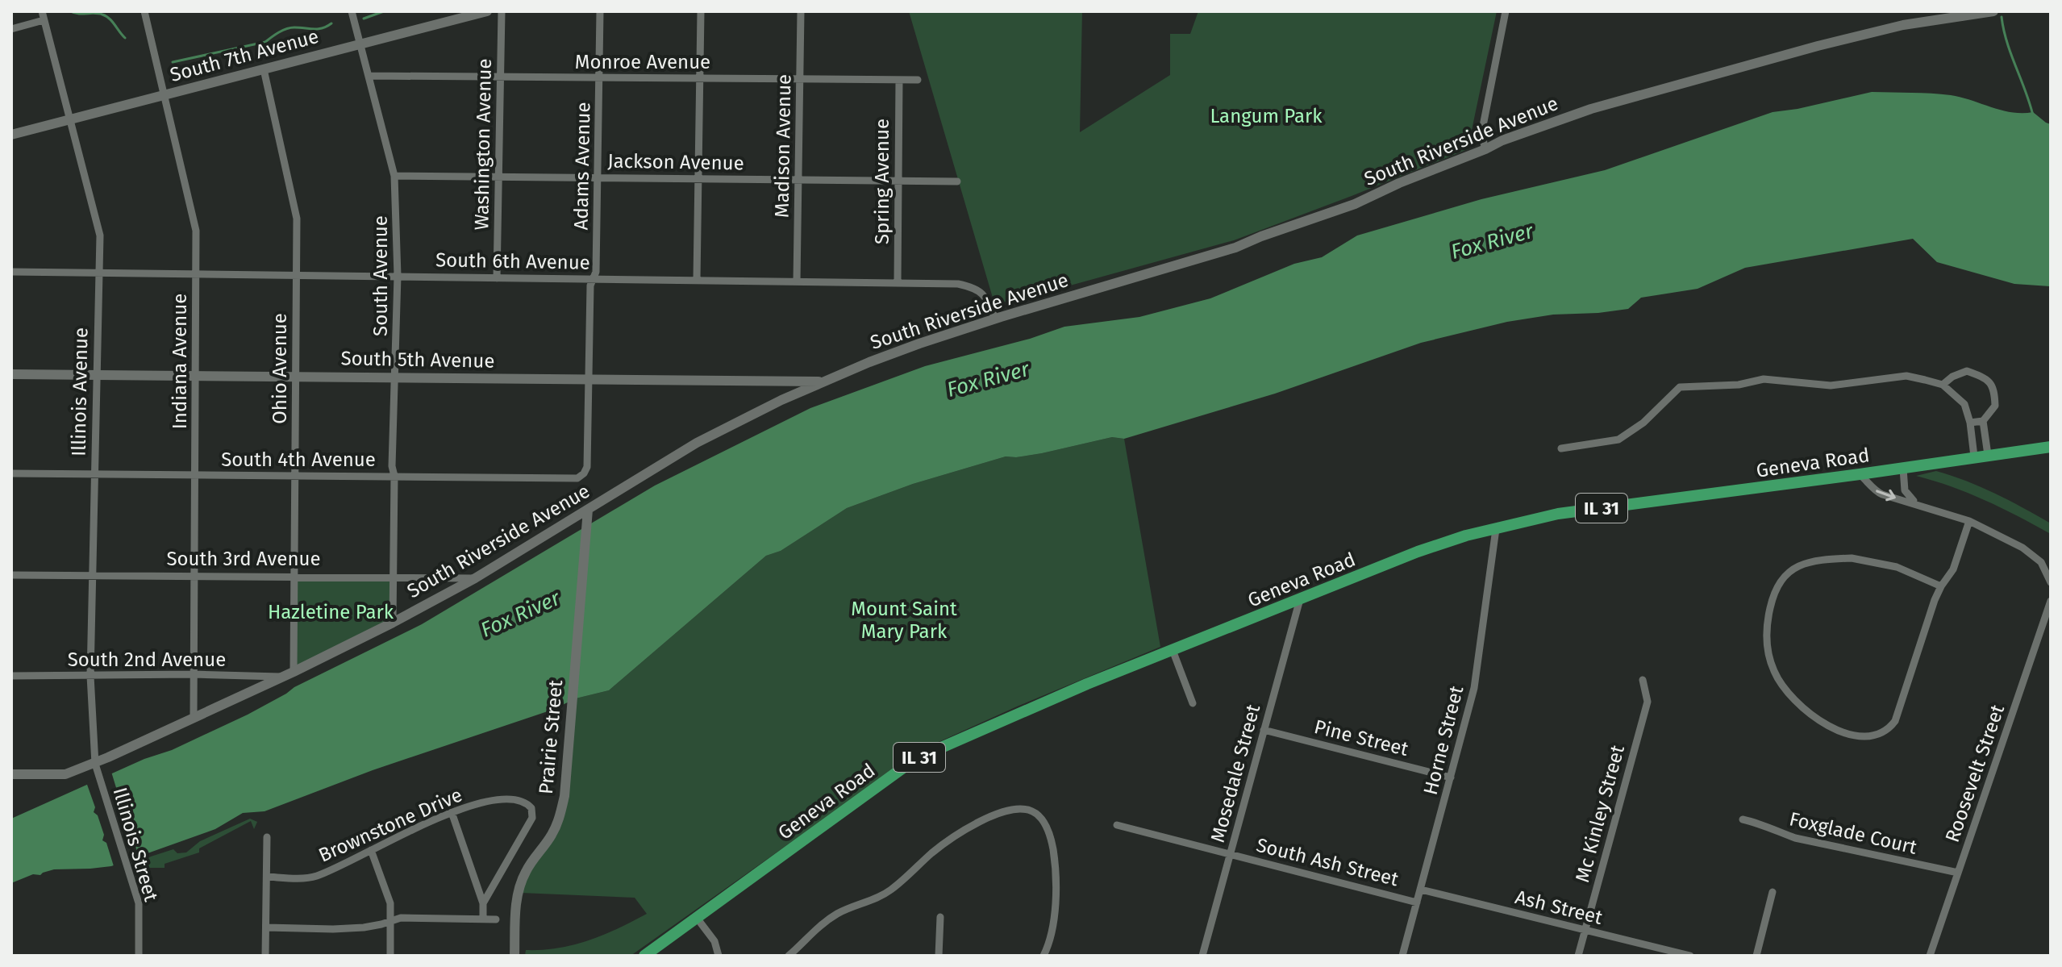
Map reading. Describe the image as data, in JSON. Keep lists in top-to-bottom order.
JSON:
{
  "streets": {
    "main road": [
      "South 7th Avenue",
      "South Riverside Avenue",
      "South 5th Avenue",
      "Geneva Road",
      "IL 31",
      "Prairie Street"
    ],
    "street": [
      "Monroe Avenue",
      "Washington Avenue",
      "Madison Avenue",
      "Jackson Avenue",
      "Adams Avenue",
      "Spring Avenue",
      "South 6th Avenue",
      "South Avenue",
      "Indiana Avenue",
      "Ohio Avenue",
      "Illinois Avenue",
      "South 4th Avenue",
      "South 3rd Avenue",
      "South 2nd Avenue",
      "Pine Street",
      "Horne Street",
      "Mosedale Street",
      "Roosevelt Street",
      "Mc Kinley Street",
      "Brownstone Drive",
      "Foxglade Court",
      "Illinois Street",
      "South Ash Street",
      "Ash Street"
    ]
  },
  "crossings": [
    ["South 7th Avenue", "South Avenue"],
    ["South 7th Avenue", "Indiana Avenue"],
    ["South 7th Avenue", "Ohio Avenue"],
    ["South 7th Avenue", "Illinois Avenue"],
    ["Monroe Avenue", "Washington Avenue"],
    ["Monroe Avenue", "Madison Avenue"],
    ["Monroe Avenue", "Adams Avenue"],
    ["Monroe Avenue", "Spring Avenue"],
    ["Monroe Avenue", "South Avenue"],
    ["South Riverside Avenue", "South 6th Avenue"],
    ["South Riverside Avenue", "South Avenue"],
    ["South Riverside Avenue", "South 5th Avenue"],
    ["South Riverside Avenue", "Indiana Avenue"],
    ["South Riverside Avenue", "Ohio Avenue"],
    ["South Riverside Avenue", "Illinois Avenue"],
    ["South Riverside Avenue", "South 3rd Avenue"],
    ["South Riverside Avenue", "South 2nd Avenue"],
    ["South Riverside Avenue", "Prairie Street"],
    ["Washington Avenue", "Jackson Avenue"],
    ["Washington Avenue", "South 6th Avenue"],
    ["Madison Avenue", "Jackson Avenue"],
    ["Madison Avenue", "South 6th Avenue"],
    ["Jackson Avenue", "Adams Avenue"],
    ["Jackson Avenue", "Spring Avenue"],
    ["Jackson Avenue", "South Avenue"],
    ["Adams Avenue", "South 6th Avenue"],
    ["Adams Avenue", "South 5th Avenue"],
    ["Adams Avenue", "South 4th Avenue"],
    ["Spring Avenue", "South 6th Avenue"],
    ["South 6th Avenue", "South Avenue"],
    ["South 6th Avenue", "Indiana Avenue"],
    ["South 6th Avenue", "Ohio Avenue"],
    ["South 6th Avenue", "Illinois Avenue"],
    ["South Avenue", "South 5th Avenue"],
    ["South Avenue", "South 4th Avenue"],
    ["South Avenue", "South 3rd Avenue"],
    ["South 5th Avenue", "Indiana Avenue"],
    ["South 5th Avenue", "Ohio Avenue"],
    ["South 5th Avenue", "Illinois Avenue"],
    ["Indiana Avenue", "South 4th Avenue"],
    ["Indiana Avenue", "South 3rd Avenue"],
    ["Indiana Avenue", "South 2nd Avenue"],
    ["Ohio Avenue", "South 4th Avenue"],
    ["Ohio Avenue", "South 3rd Avenue"],
    ["Illinois Avenue", "South 4th Avenue"],
    ["Illinois Avenue", "South 3rd Avenue"],
    ["Illinois Avenue", "South 2nd Avenue"],
    ["Illinois Avenue", "Illinois Street"],
    ["Geneva Road", "Horne Street"],
    ["Geneva Road", "Mosedale Street"],
    ["Pine Street", "Horne Street"],
    ["Pine Street", "Mosedale Street"],
    ["Horne Street", "South Ash Street"],
    ["Horne Street", "Ash Street"],
    ["Mosedale Street", "South Ash Street"],
    ["Roosevelt Street", "Foxglade Court"],
    ["Mc Kinley Street", "Ash Street"]
  ],
  "water": ["Fox River"],
  "parks": ["Langum Park", "Mount Saint Mary Park", "Hazletine Park"]
}
